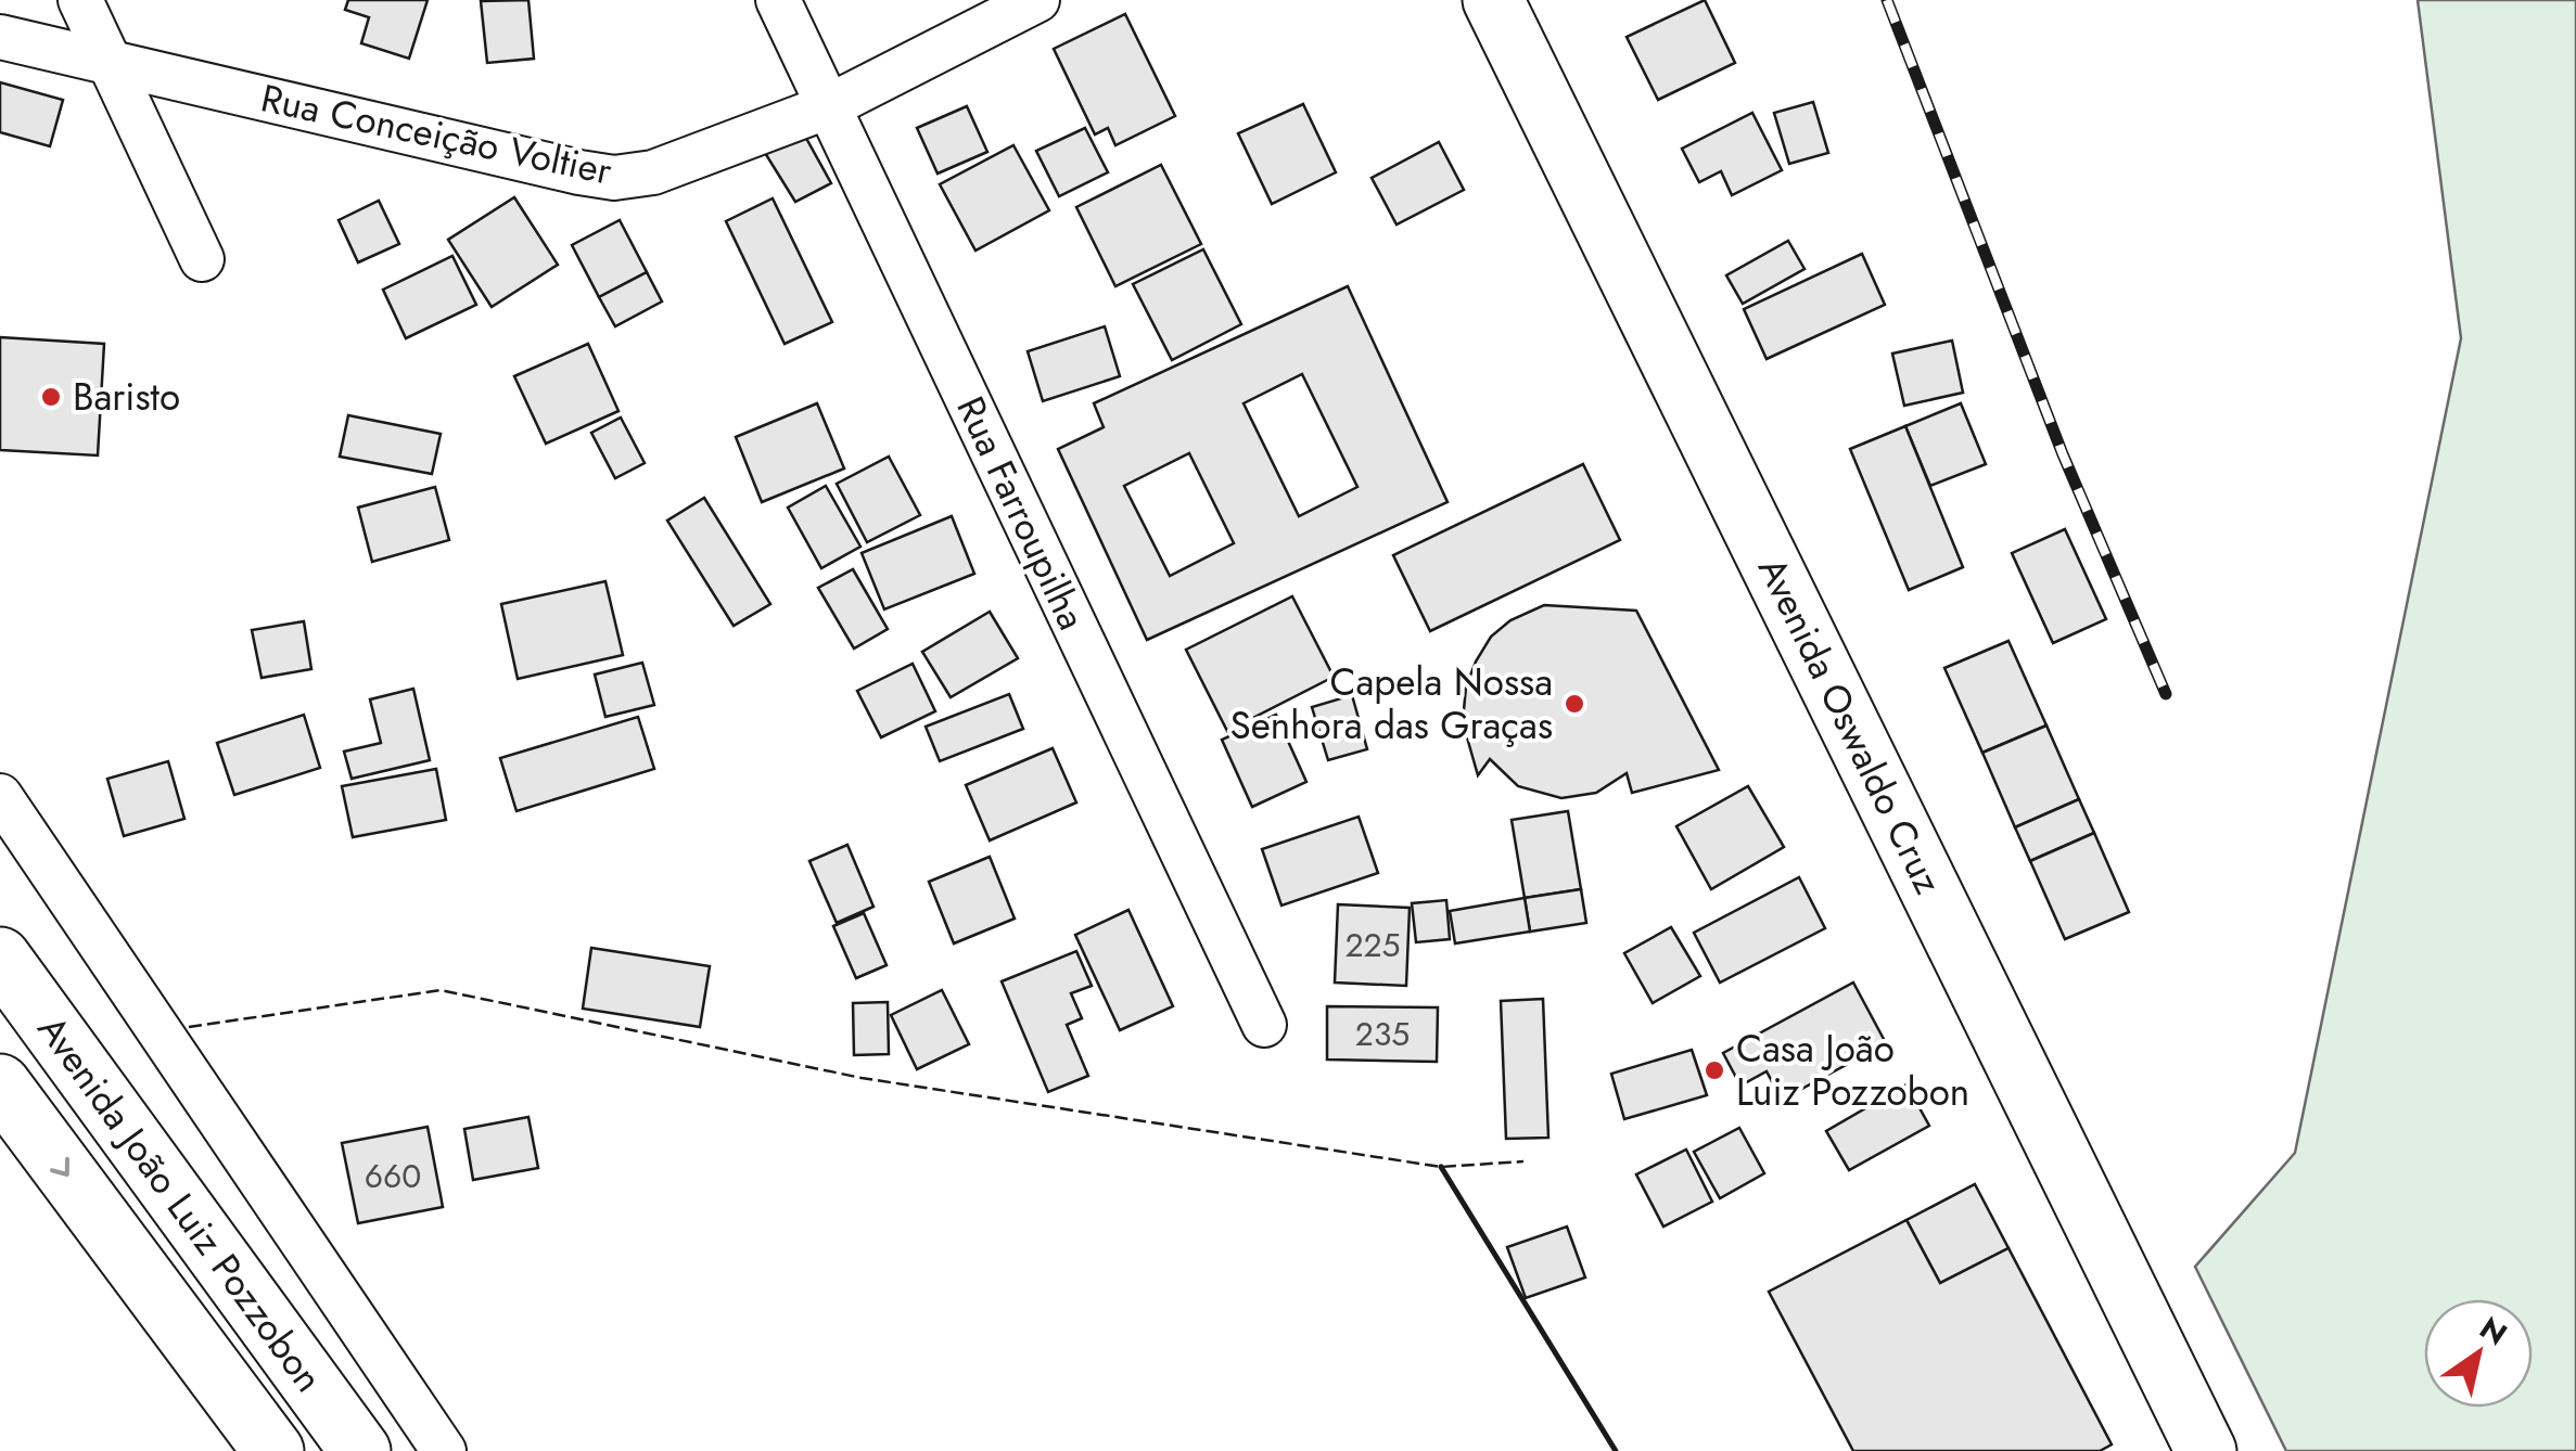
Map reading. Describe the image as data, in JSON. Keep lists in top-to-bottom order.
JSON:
{
  "streets": {
    "street": [
      "Rua Conceição Voltier",
      "Rua Farroupilha",
      "Avenida Oswaldo Cruz",
      "Avenida João Luiz Pozzobon"
    ]
  },
  "crossings": [
    ["Rua Conceição Voltier", "Rua Farroupilha"]
  ],
  "places": ["Baristo", "Capela Nossa Senhora das Graças", "Casa João Luiz Pozzobon"],
  "house_numbers": ["225", "235", "660"],
  "north": "top right"
}
